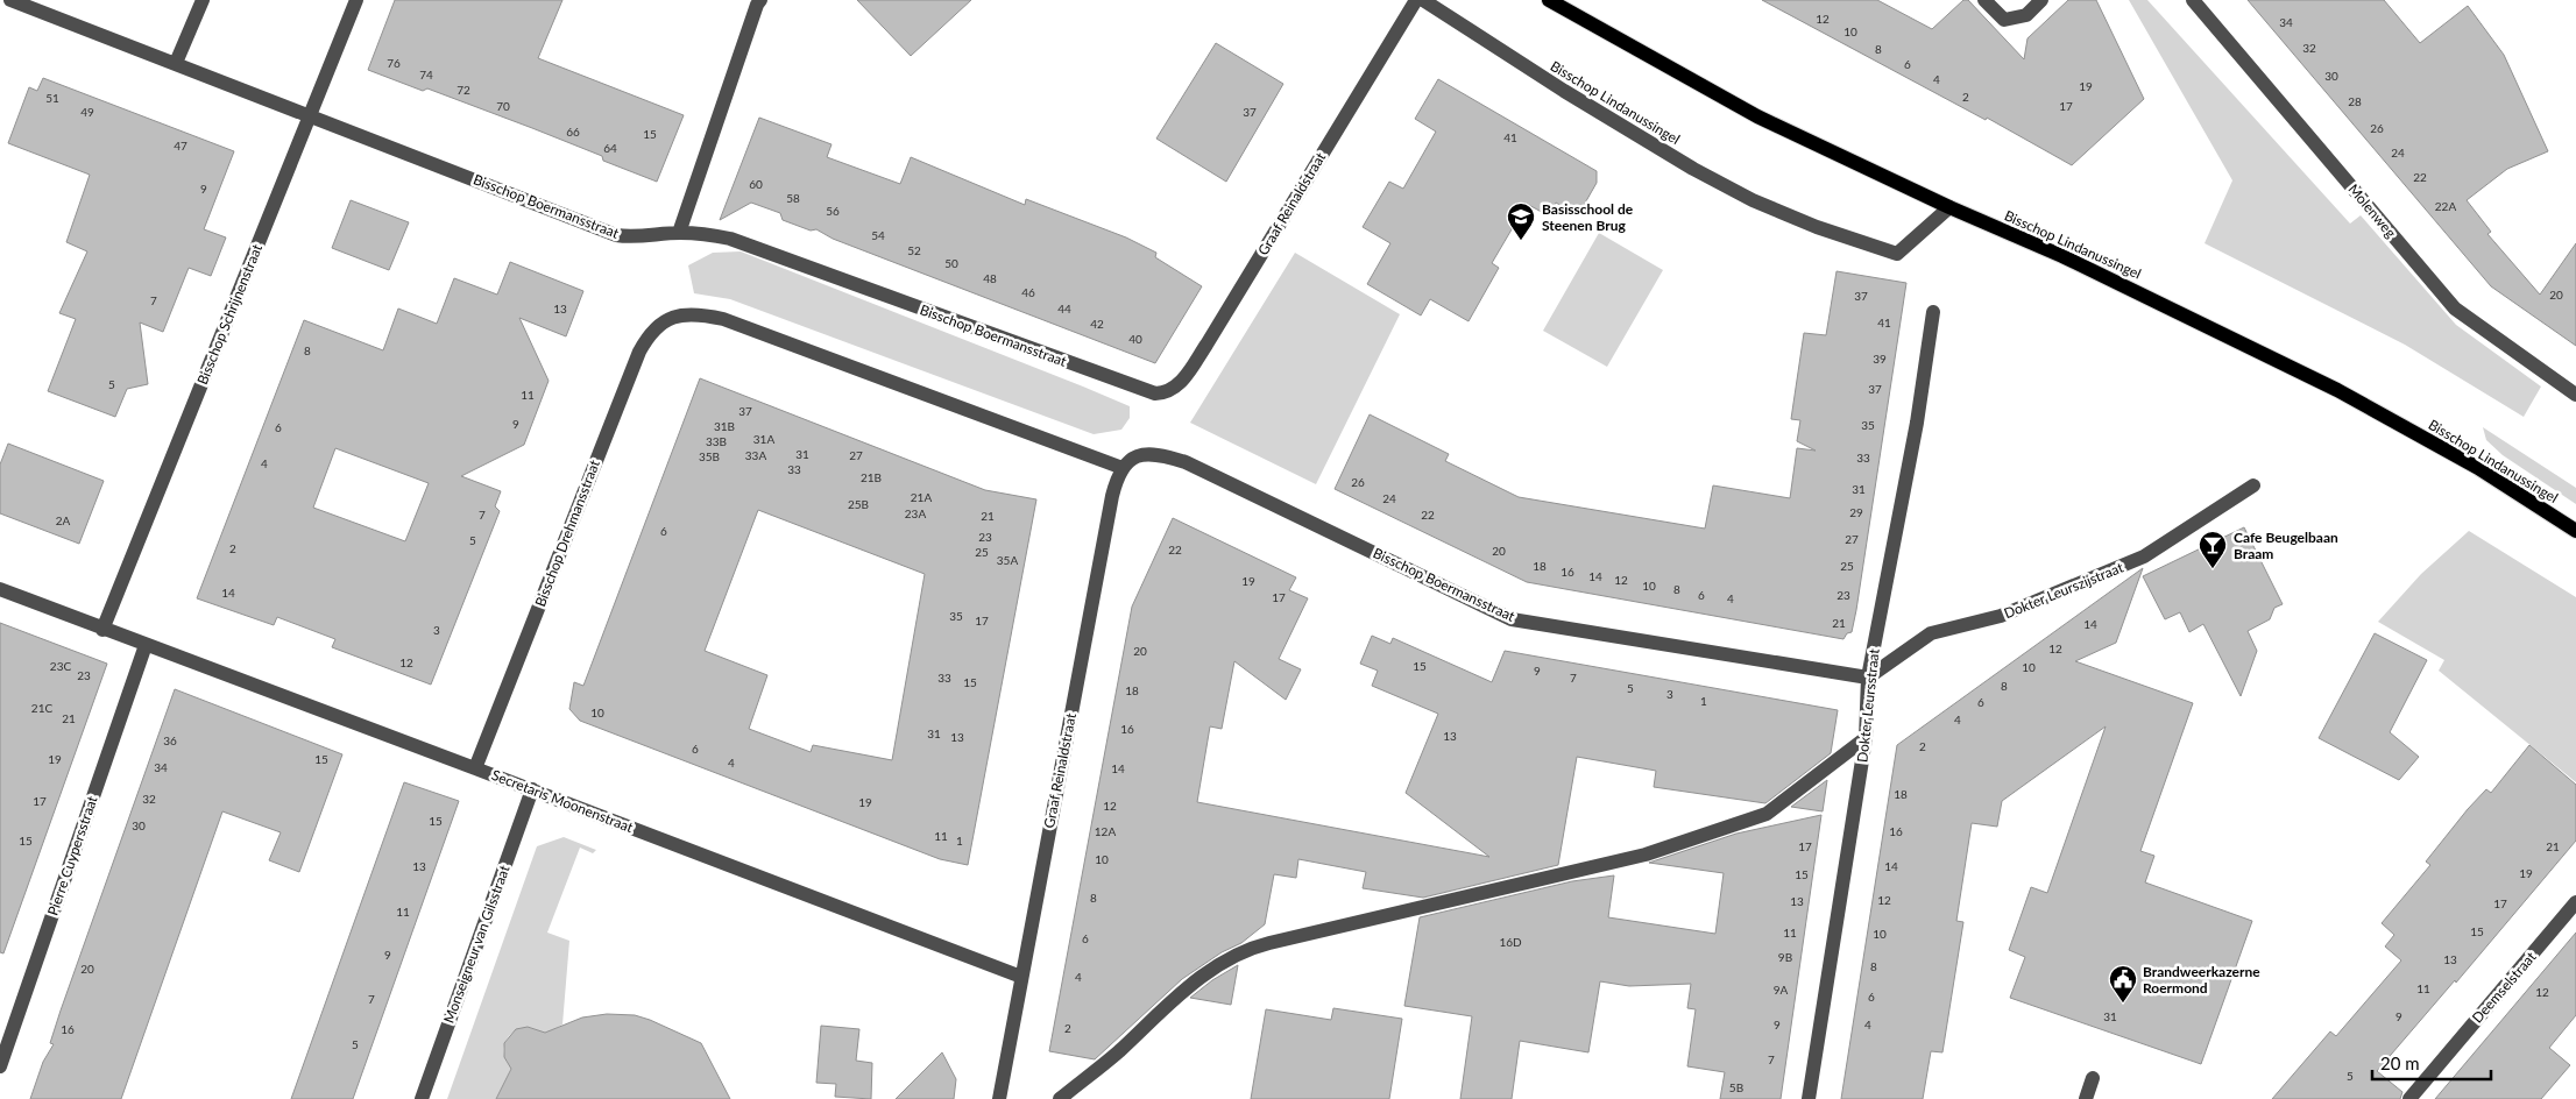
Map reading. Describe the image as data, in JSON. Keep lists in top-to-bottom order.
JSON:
{
  "streets": {
    "main road": ["Bisschop Lindanussingel"],
    "street": [
      "Graaf Reinaldstraat",
      "Bisschop Boermansstraat",
      "Molenweg",
      "Bisschop Schrijnenstraat",
      "Bisschop Drehmansstraat",
      "Dokter Leurszijstraat",
      "Dokter Leursstraat",
      "Secretaris Moonenstraat",
      "Pierre Cuypersstraat",
      "Monseigneur van Gilsstraat",
      "Deemselstraat"
    ]
  },
  "crossings": [
    ["Graaf Reinaldstraat", "Bisschop Boermansstraat"],
    ["Graaf Reinaldstraat", "Bisschop Drehmansstraat"],
    ["Graaf Reinaldstraat", "Secretaris Moonenstraat"],
    ["Bisschop Boermansstraat", "Bisschop Schrijnenstraat"],
    ["Bisschop Boermansstraat", "Bisschop Drehmansstraat"],
    ["Bisschop Boermansstraat", "Dokter Leurszijstraat"],
    ["Bisschop Boermansstraat", "Dokter Leursstraat"],
    ["Bisschop Schrijnenstraat", "Secretaris Moonenstraat"],
    ["Bisschop Drehmansstraat", "Secretaris Moonenstraat"],
    ["Dokter Leurszijstraat", "Dokter Leursstraat"],
    ["Secretaris Moonenstraat", "Pierre Cuypersstraat"],
    ["Secretaris Moonenstraat", "Monseigneur van Gilsstraat"]
  ],
  "places": {
    "school or university": ["Basisschool de Steenen Brug"],
    "bar": ["Cafe Beugelbaan Braam"],
    "public building": ["Brandweerkazerne Roermond"]
  },
  "house_numbers": [
    "12",
    "34",
    "10",
    "32",
    "8",
    "76",
    "6",
    "74",
    "30",
    "4",
    "19",
    "72",
    "2",
    "51",
    "28",
    "70",
    "17",
    "49",
    "37",
    "26",
    "66",
    "15",
    "41",
    "47",
    "64",
    "24",
    "22",
    "60",
    "9",
    "58",
    "22A",
    "56",
    "54",
    "52",
    "50",
    "48",
    "46",
    "20",
    "37",
    "7",
    "13",
    "44",
    "41",
    "42",
    "40",
    "8",
    "39",
    "5",
    "37",
    "11",
    "37",
    "9",
    "35",
    "31B",
    "6",
    "31A",
    "33B",
    "31",
    "33A",
    "27",
    "35B",
    "33",
    "4",
    "33",
    "21B",
    "26",
    "31",
    "21A",
    "24",
    "25B",
    "29",
    "23A",
    "7",
    "22",
    "21",
    "2A",
    "6",
    "23",
    "27",
    "5",
    "2",
    "22",
    "20",
    "25",
    "35A",
    "18",
    "25",
    "16",
    "14",
    "12",
    "19",
    "10",
    "8",
    "14",
    "6",
    "23",
    "17",
    "4",
    "35",
    "17",
    "21",
    "14",
    "3",
    "12",
    "20",
    "12",
    "23C",
    "15",
    "10",
    "9",
    "23",
    "33",
    "7",
    "15",
    "8",
    "5",
    "18",
    "3",
    "1",
    "6",
    "21C",
    "10",
    "21",
    "4",
    "16",
    "31",
    "13",
    "13",
    "36",
    "2",
    "6",
    "19",
    "15",
    "4",
    "34",
    "14",
    "18",
    "32",
    "17",
    "19",
    "12",
    "15",
    "30",
    "12A",
    "16",
    "11",
    "15",
    "1",
    "17",
    "21",
    "10",
    "13",
    "14",
    "19",
    "15",
    "8",
    "12",
    "13",
    "17",
    "11",
    "15",
    "11",
    "10",
    "6",
    "16D",
    "9",
    "9B",
    "13",
    "8",
    "20",
    "4",
    "11",
    "9A",
    "12",
    "6",
    "7",
    "31",
    "9",
    "9",
    "4",
    "2",
    "16",
    "5",
    "7",
    "5",
    "5B"
  ],
  "scale_bar": "20 m"
}
